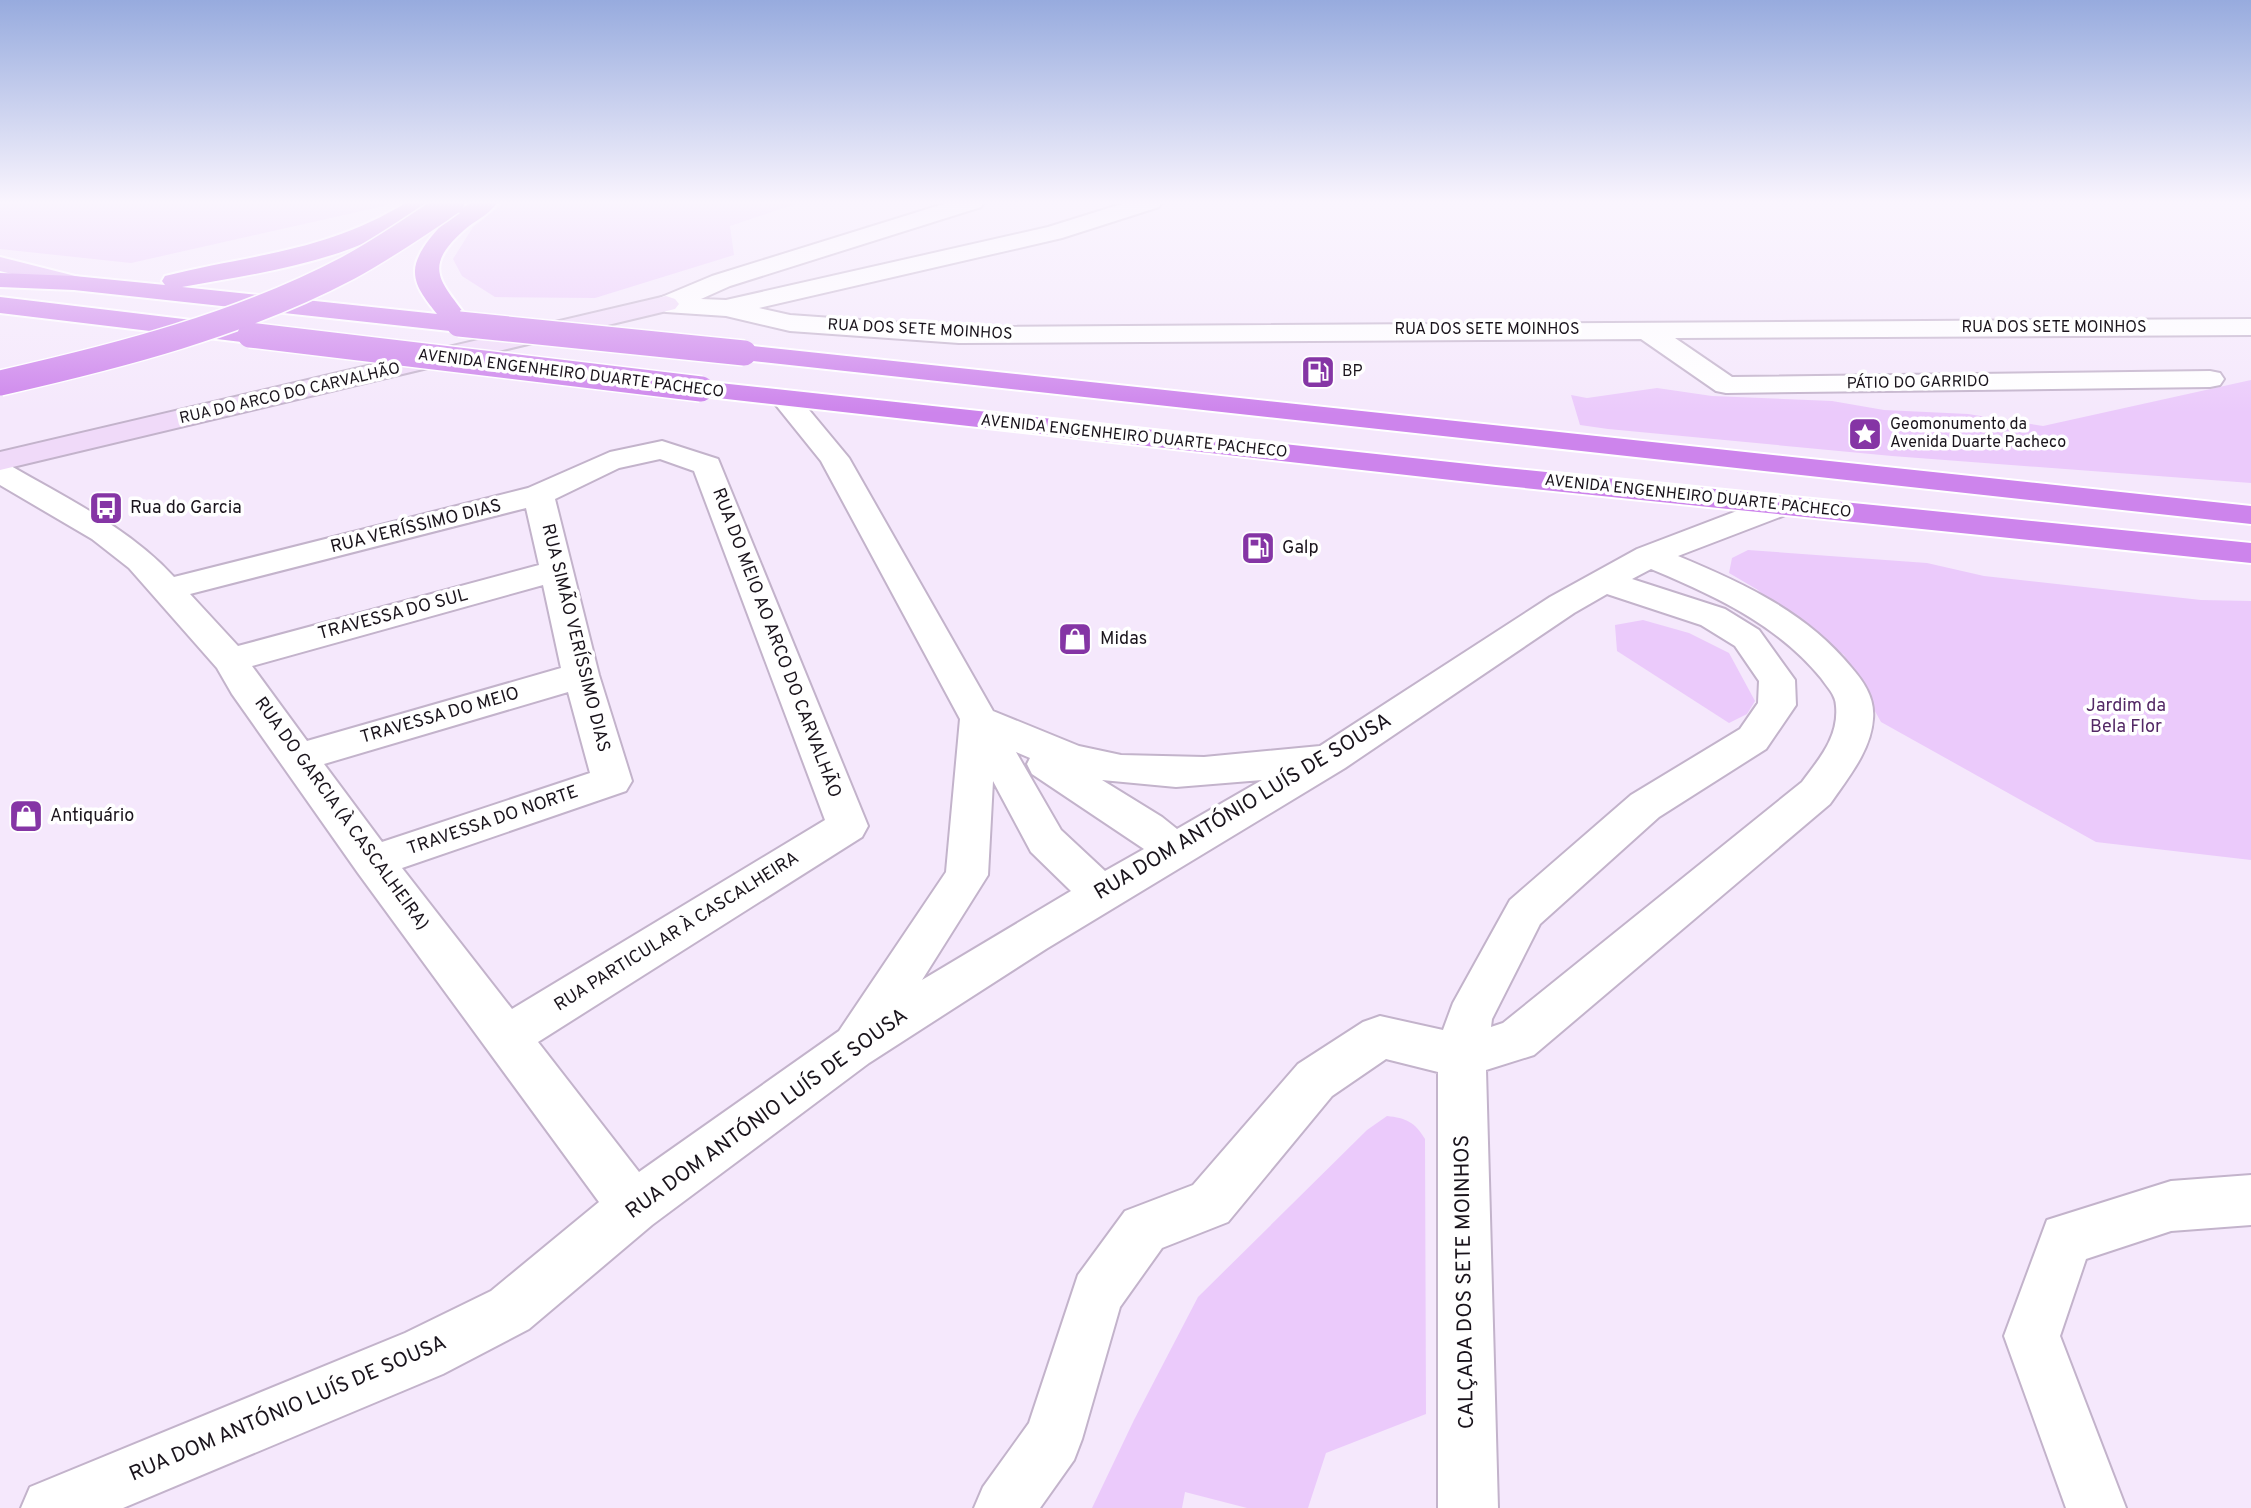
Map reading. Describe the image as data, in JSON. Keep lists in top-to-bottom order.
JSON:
{
  "streets": {
    "highway": ["AVENIDA ENGENHEIRO DUARTE PACHECO"],
    "street": [
      "RUA DOS SETE MOINHOS",
      "PÁTIO DO GARRIDO",
      "RUA DO ARCO DO CARVALHÃO",
      "RUA VERÍSSIMO DIAS",
      "TRAVESSA DO SUL",
      "RUA SIMÃO VERÍSSIMO DIAS",
      "RUA DO MEIO AO ARCO DO CARVALHÃO",
      "TRAVESSA DO MEIO",
      "RUA DOM ANTÓNIO LUÍS DE SOUSA",
      "RUA DO GARCIA (À CASCALHEIRA)",
      "TRAVESSA DO NORTE",
      "RUA PARTICULAR À CASCALHEIRA",
      "CALÇADA DOS SETE MOINHOS"
    ]
  },
  "crossings": [
    ["RUA DOS SETE MOINHOS", "PÁTIO DO GARRIDO"],
    ["RUA DOS SETE MOINHOS", "RUA DO ARCO DO CARVALHÃO"],
    ["RUA VERÍSSIMO DIAS", "RUA SIMÃO VERÍSSIMO DIAS"],
    ["RUA VERÍSSIMO DIAS", "RUA DO MEIO AO ARCO DO CARVALHÃO"],
    ["RUA VERÍSSIMO DIAS", "RUA DO GARCIA (À CASCALHEIRA)"],
    ["TRAVESSA DO SUL", "RUA SIMÃO VERÍSSIMO DIAS"],
    ["TRAVESSA DO SUL", "RUA DO GARCIA (À CASCALHEIRA)"],
    ["RUA SIMÃO VERÍSSIMO DIAS", "TRAVESSA DO MEIO"],
    ["RUA SIMÃO VERÍSSIMO DIAS", "TRAVESSA DO NORTE"],
    ["RUA DO MEIO AO ARCO DO CARVALHÃO", "RUA PARTICULAR À CASCALHEIRA"],
    ["TRAVESSA DO MEIO", "RUA DO GARCIA (À CASCALHEIRA)"],
    ["RUA DOM ANTÓNIO LUÍS DE SOUSA", "RUA DO GARCIA (À CASCALHEIRA)"],
    ["RUA DO GARCIA (À CASCALHEIRA)", "TRAVESSA DO NORTE"],
    ["RUA DO GARCIA (À CASCALHEIRA)", "RUA PARTICULAR À CASCALHEIRA"]
  ],
  "parks": ["Jardim da Bela Flor"],
  "places": {
    "fuel station": ["BP", "Galp"],
    "place": ["Geomonumento da Avenida Duarte Pacheco"],
    "bus stop": ["Rua do Garcia"],
    "shop": ["Midas", "Antiquário"]
  }
}
